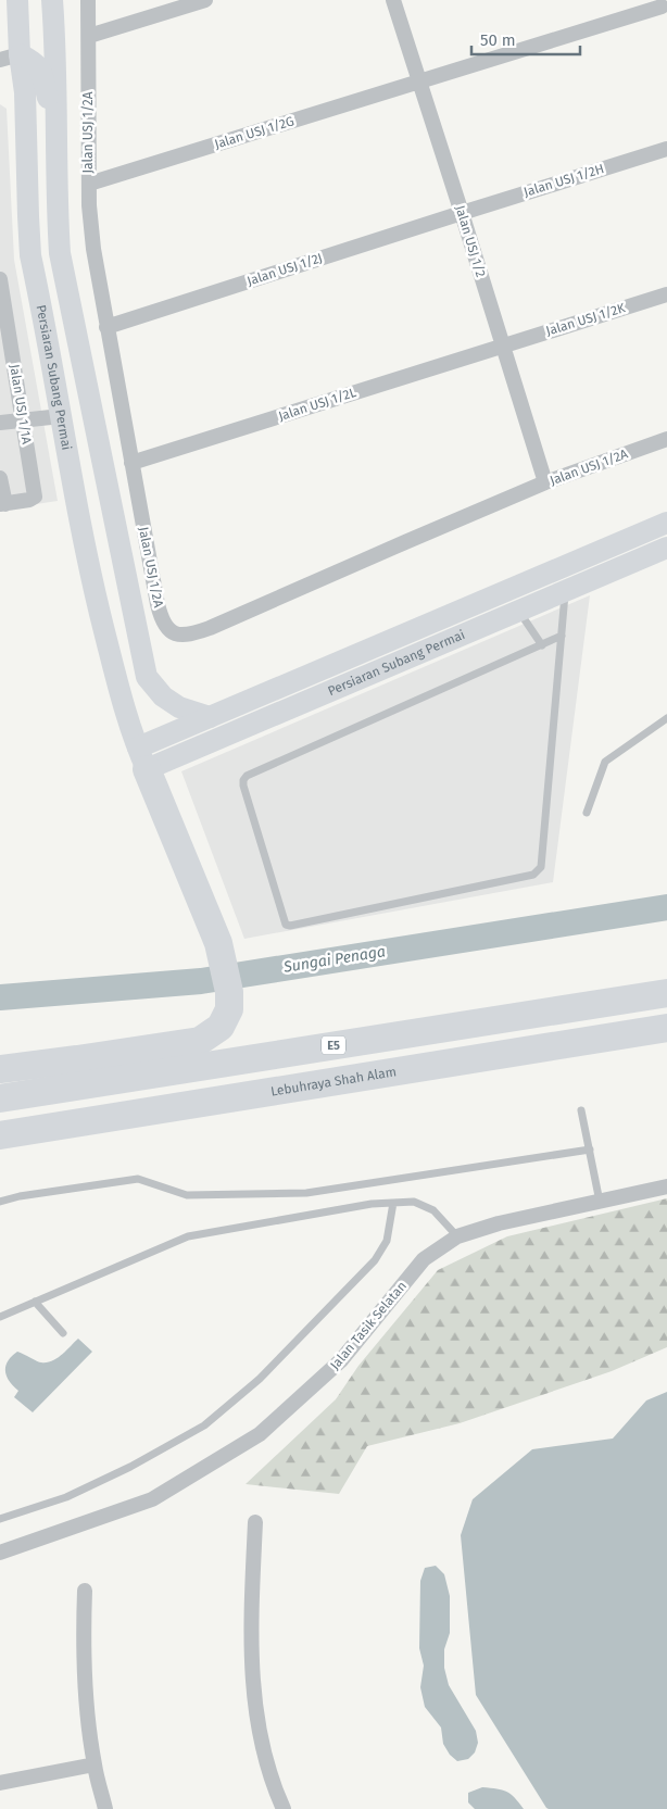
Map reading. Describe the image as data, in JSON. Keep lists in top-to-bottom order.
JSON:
{
  "streets": {
    "highway": ["E5", "Lebuhraya Shah Alam"],
    "main road": ["Persiaran Subang Permai"],
    "street": [
      "Jalan USJ 1/2A",
      "Jalan USJ 1/2G",
      "Jalan USJ 1/2H",
      "Jalan USJ 1/2",
      "Jalan USJ 1/2J",
      "Jalan USJ 1/2K",
      "Jalan USJ 1/1A",
      "Jalan USJ 1/2L",
      "Jalan Tasik Selatan"
    ]
  },
  "crossings": [
    ["Jalan USJ 1/2A", "Jalan USJ 1/2G"],
    ["Jalan USJ 1/2A", "Jalan USJ 1/2"],
    ["Jalan USJ 1/2A", "Jalan USJ 1/2J"],
    ["Jalan USJ 1/2A", "Jalan USJ 1/2L"],
    ["Jalan USJ 1/2G", "Jalan USJ 1/2"],
    ["Jalan USJ 1/2H", "Jalan USJ 1/2"],
    ["Jalan USJ 1/2H", "Jalan USJ 1/2J"],
    ["Jalan USJ 1/2", "Jalan USJ 1/2J"],
    ["Jalan USJ 1/2", "Jalan USJ 1/2K"],
    ["Jalan USJ 1/2", "Jalan USJ 1/2L"],
    ["Jalan USJ 1/2K", "Jalan USJ 1/2L"]
  ],
  "water": ["Sungai Penaga"],
  "scale_bar": "50 m"
}
